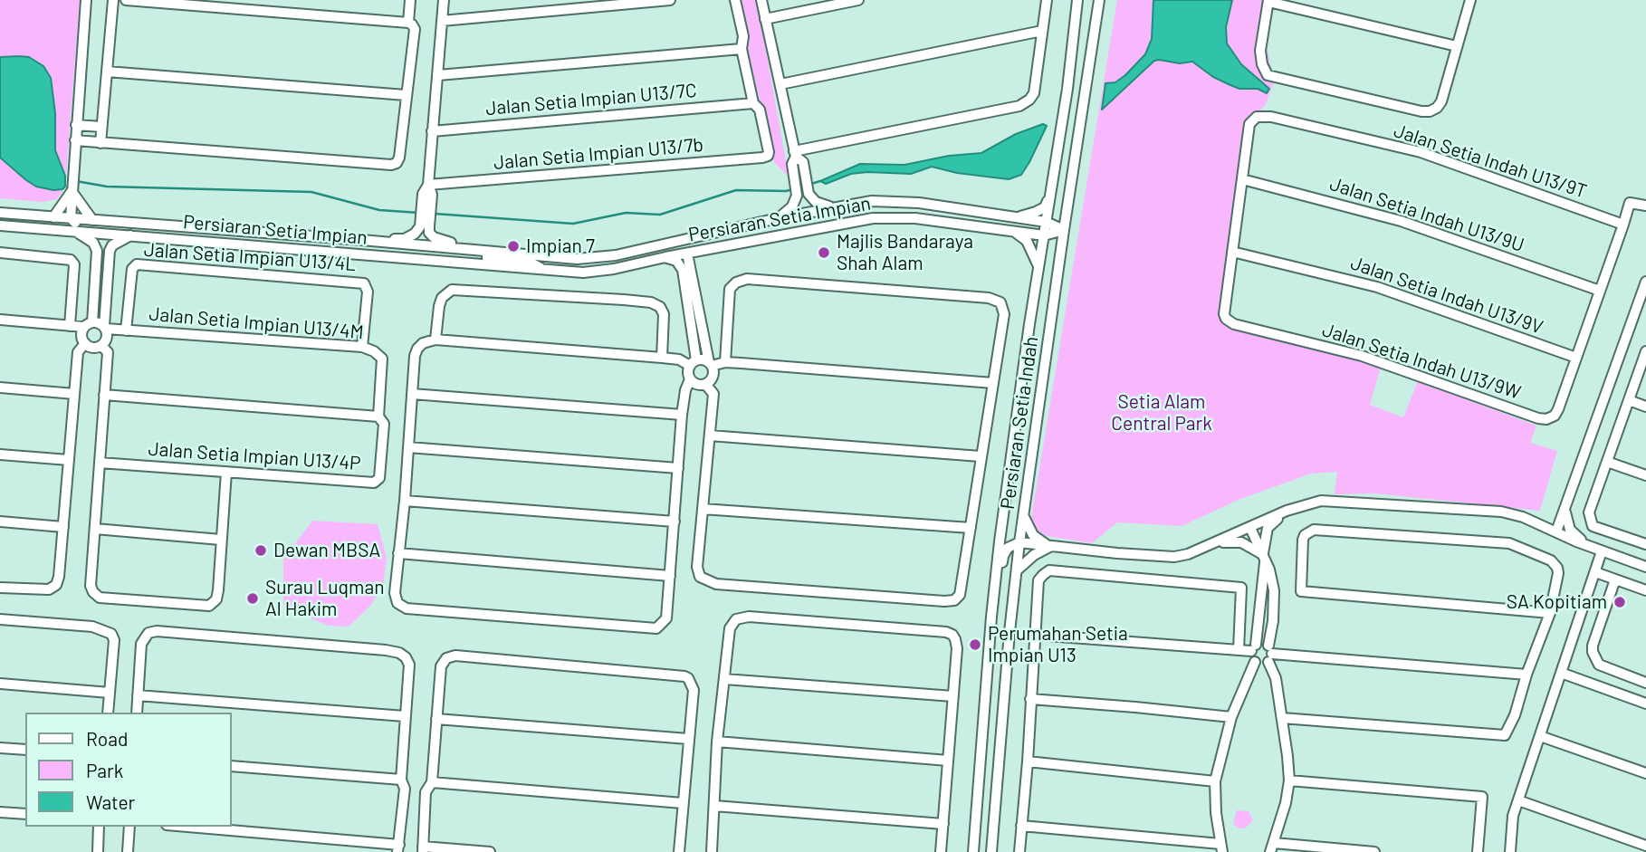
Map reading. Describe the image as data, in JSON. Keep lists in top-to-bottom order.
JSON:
{
  "streets": {
    "street": [
      "Jalan Setia Impian U13/7C",
      "Jalan Setia Impian U13/7b",
      "Jalan Setia Indah U13/9T",
      "Jalan Setia Indah U13/9U",
      "Persiaran Setia Impian",
      "Jalan Setia Impian U13/4L",
      "Jalan Setia Indah U13/9V",
      "Jalan Setia Impian U13/4M",
      "Jalan Setia Indah U13/9W",
      "Persiaran Setia Indah",
      "Jalan Setia Impian U13/4P"
    ]
  },
  "crossings": [
    ["Jalan Setia Impian U13/7C", "Jalan Setia Impian U13/7b"],
    ["Jalan Setia Indah U13/9T", "Jalan Setia Indah U13/9U"],
    ["Persiaran Setia Impian", "Persiaran Setia Indah"],
    ["Jalan Setia Impian U13/4L", "Jalan Setia Impian U13/4M"],
    ["Jalan Setia Indah U13/9V", "Jalan Setia Indah U13/9W"],
    ["Jalan Setia Impian U13/4M", "Jalan Setia Impian U13/4P"]
  ],
  "parks": ["Setia Alam Central Park"],
  "places": [
    "Impian 7",
    "Majlis Bandaraya Shah Alam",
    "Dewan MBSA",
    "Surau Luqman Al Hakim",
    "SA Kopitiam",
    "Perumahan Setia Impian U13"
  ],
  "legend": ["Road", "Park", "Water"]
}
